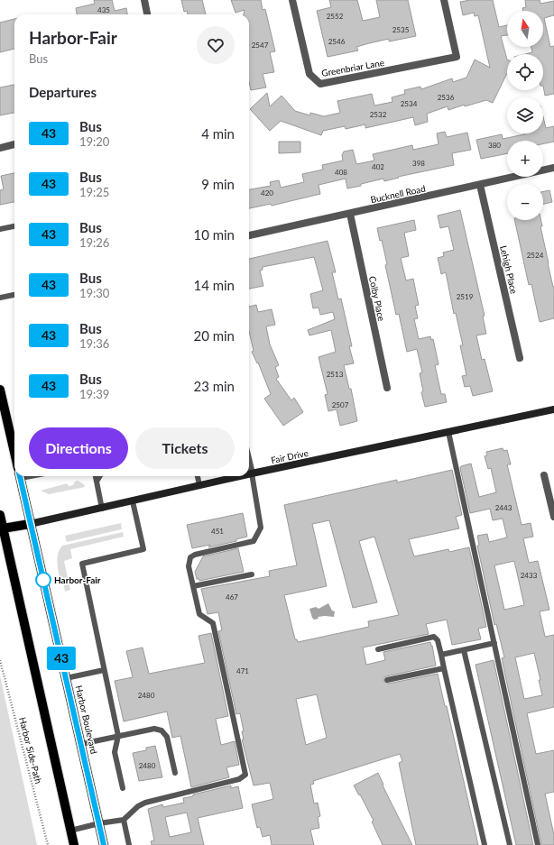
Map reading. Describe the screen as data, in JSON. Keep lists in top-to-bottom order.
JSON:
{
  "streets": {
    "main road": ["Fair Drive", "Harbor Boulevard"],
    "street": [
      "Greenbriar Lane",
      "Bucknell Road",
      "Lehigh Place",
      "Colby Place"
    ],
    "path": ["Harbor Side-Path"]
  },
  "crossings": [
    ["Bucknell Road", "Lehigh Place"],
    ["Bucknell Road", "Colby Place"],
    ["Fair Drive", "Harbor Boulevard"]
  ],
  "places": ["Harbor-Fair"],
  "lines": ["bus line 43"],
  "house_numbers": [
    "435",
    "2552",
    "2535",
    "2546",
    "2547",
    "2536",
    "2534",
    "2532",
    "380",
    "398",
    "402",
    "408",
    "420",
    "2524",
    "2519",
    "2513",
    "2507",
    "2443",
    "451",
    "2433",
    "467",
    "471",
    "2480",
    "2480"
  ],
  "north": "top",
  "page": {
    "on_map": "43",
    "map_buttons": ["+", "−"],
    "heading": [
      ["Harbor-Fair", "Bus"],
      "Departures"
    ],
    "list": [
      {
        "mark": "43",
        "name": "Bus",
        "note": "19:20",
        "value": "4 min"
      },
      {
        "mark": "43",
        "name": "Bus",
        "note": "19:25",
        "value": "9 min"
      },
      {
        "mark": "43",
        "name": "Bus",
        "note": "19:26",
        "value": "10 min"
      },
      {
        "mark": "43",
        "name": "Bus",
        "note": "19:30",
        "value": "14 min"
      },
      {
        "mark": "43",
        "name": "Bus",
        "note": "19:36",
        "value": "20 min"
      },
      {
        "mark": "43",
        "name": "Bus",
        "note": "19:39",
        "value": "23 min"
      }
    ],
    "buttons": ["Directions", "Tickets"]
  }
}
